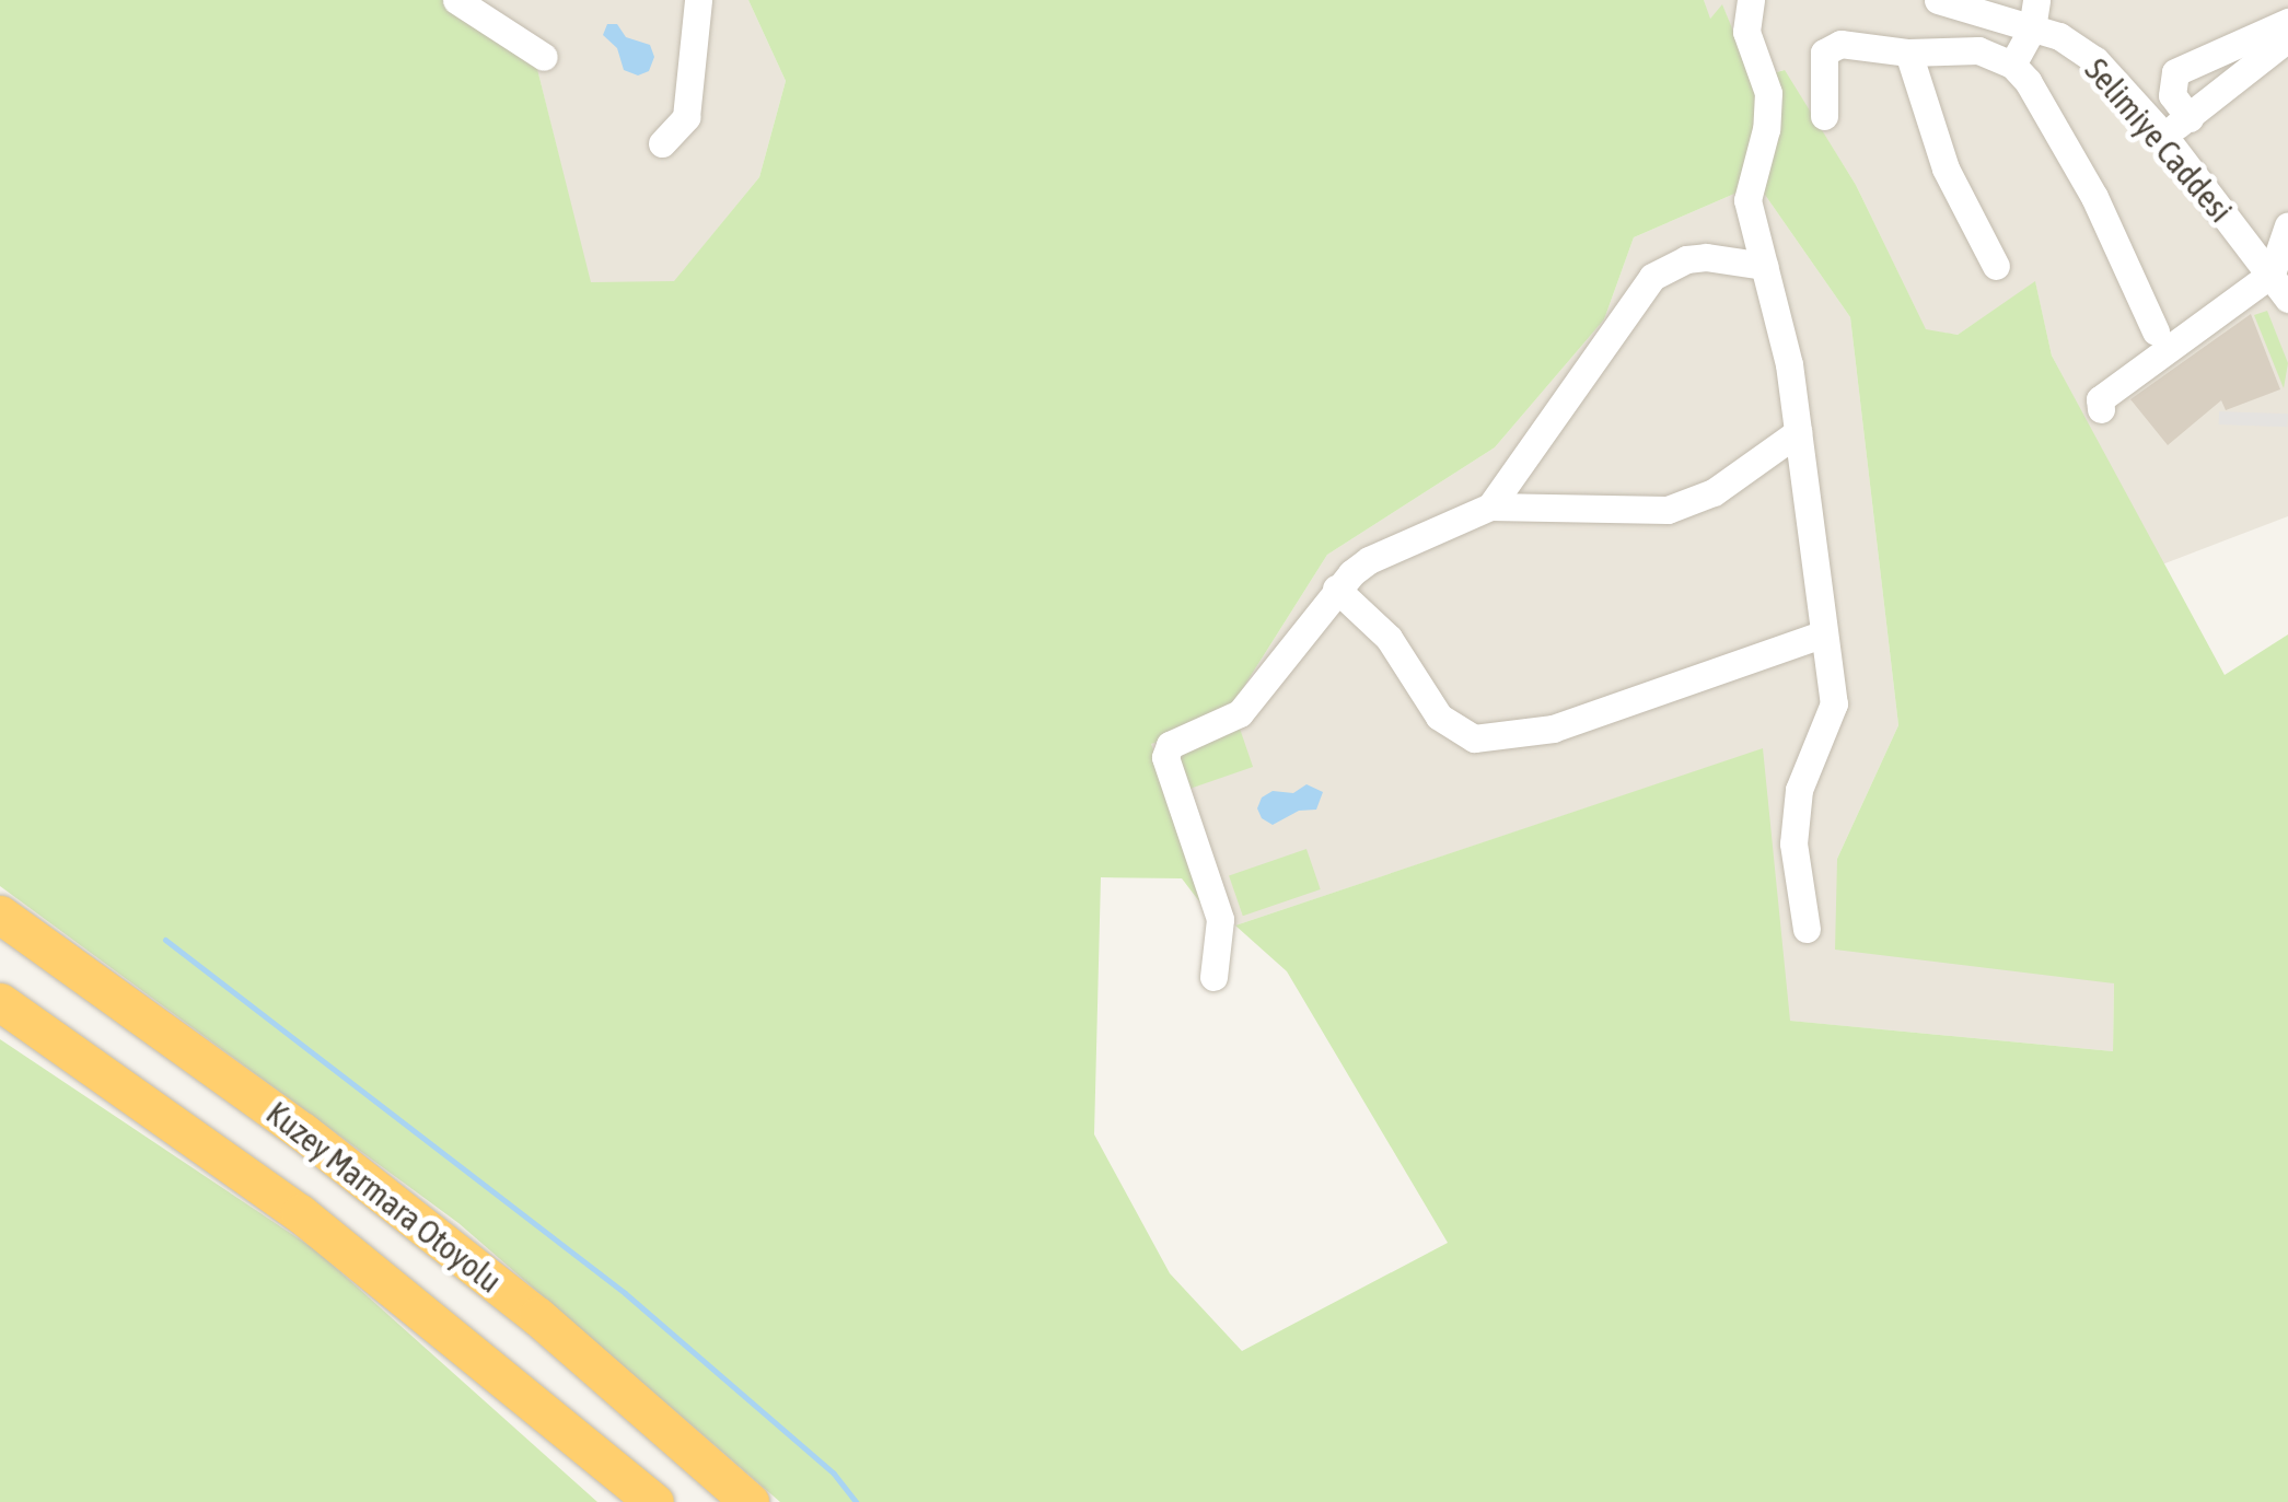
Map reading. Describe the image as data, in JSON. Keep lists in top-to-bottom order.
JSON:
{
  "streets": {
    "highway": ["Kuzey Marmara Otoyolu"],
    "street": ["Selimiye Caddesi"]
  }
}
